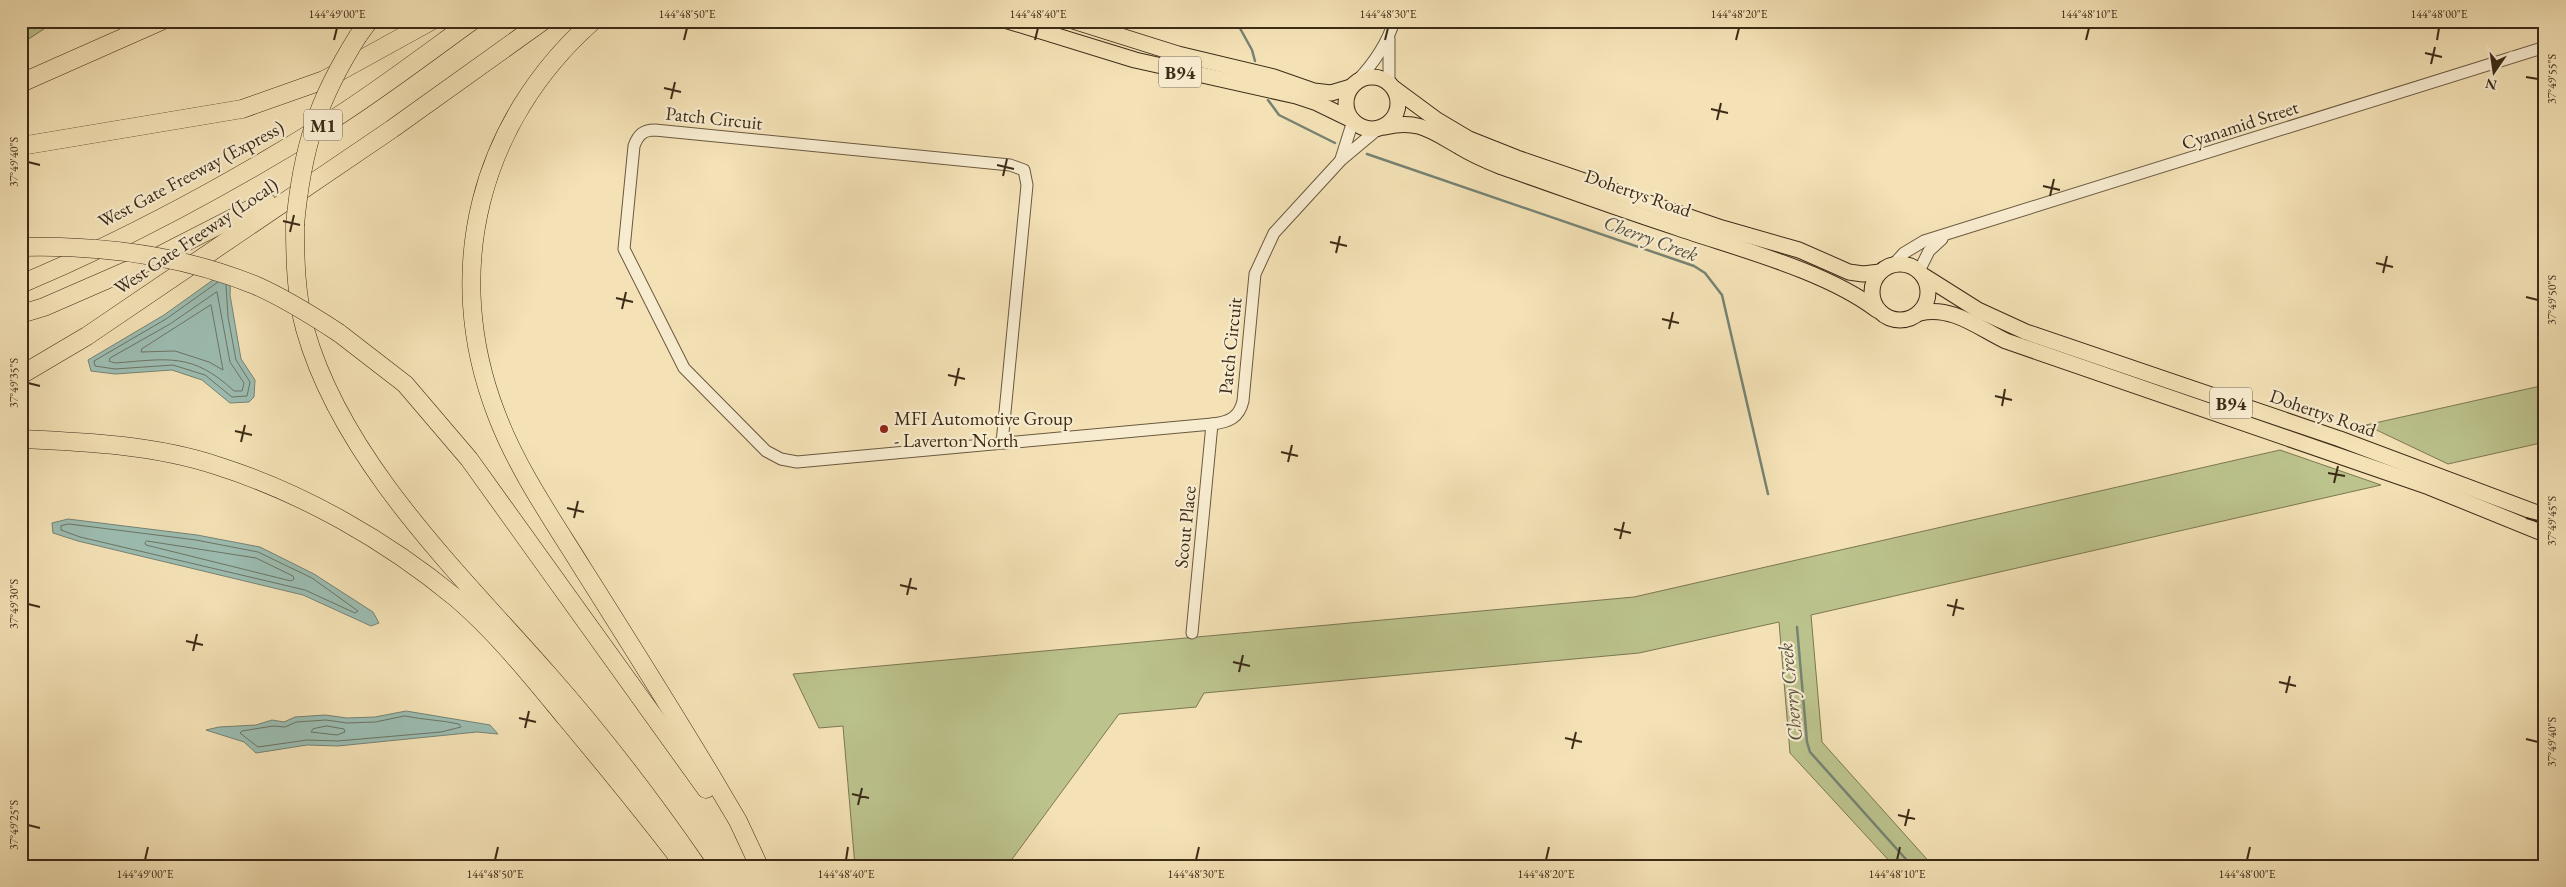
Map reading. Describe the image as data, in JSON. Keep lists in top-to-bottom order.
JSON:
{
  "streets": {
    "highway": ["M1", "West Gate Freeway (Express)", "West Gate Freeway (Local)"],
    "main road": ["B94", "Dohertys Road"],
    "street": ["Patch Circuit", "Cyanamid Street", "Scout Place"]
  },
  "crossings": [
    ["B94", "Patch Circuit"],
    ["B94", "Cyanamid Street"],
    ["B94", "Dohertys Road"],
    ["Patch Circuit", "Dohertys Road"],
    ["Patch Circuit", "Scout Place"],
    ["M1", "West Gate Freeway (Local)"],
    ["Cyanamid Street", "Dohertys Road"]
  ],
  "water": ["Cherry Creek"],
  "places": ["MFI Automotive Group - Laverton North"],
  "north": "bottom",
  "coordinates": [
    "144°49'00\"E",
    "144°48'50\"E",
    "144°48'40\"E",
    "144°48'30\"E",
    "144°48'20\"E",
    "144°48'10\"E",
    "144°48'00\"E",
    "37°49'55\"S",
    "37°49'40\"S",
    "37°49'50\"S",
    "37°49'35\"S",
    "37°49'45\"S",
    "37°49'30\"S",
    "37°49'25\"S"
  ]
}
